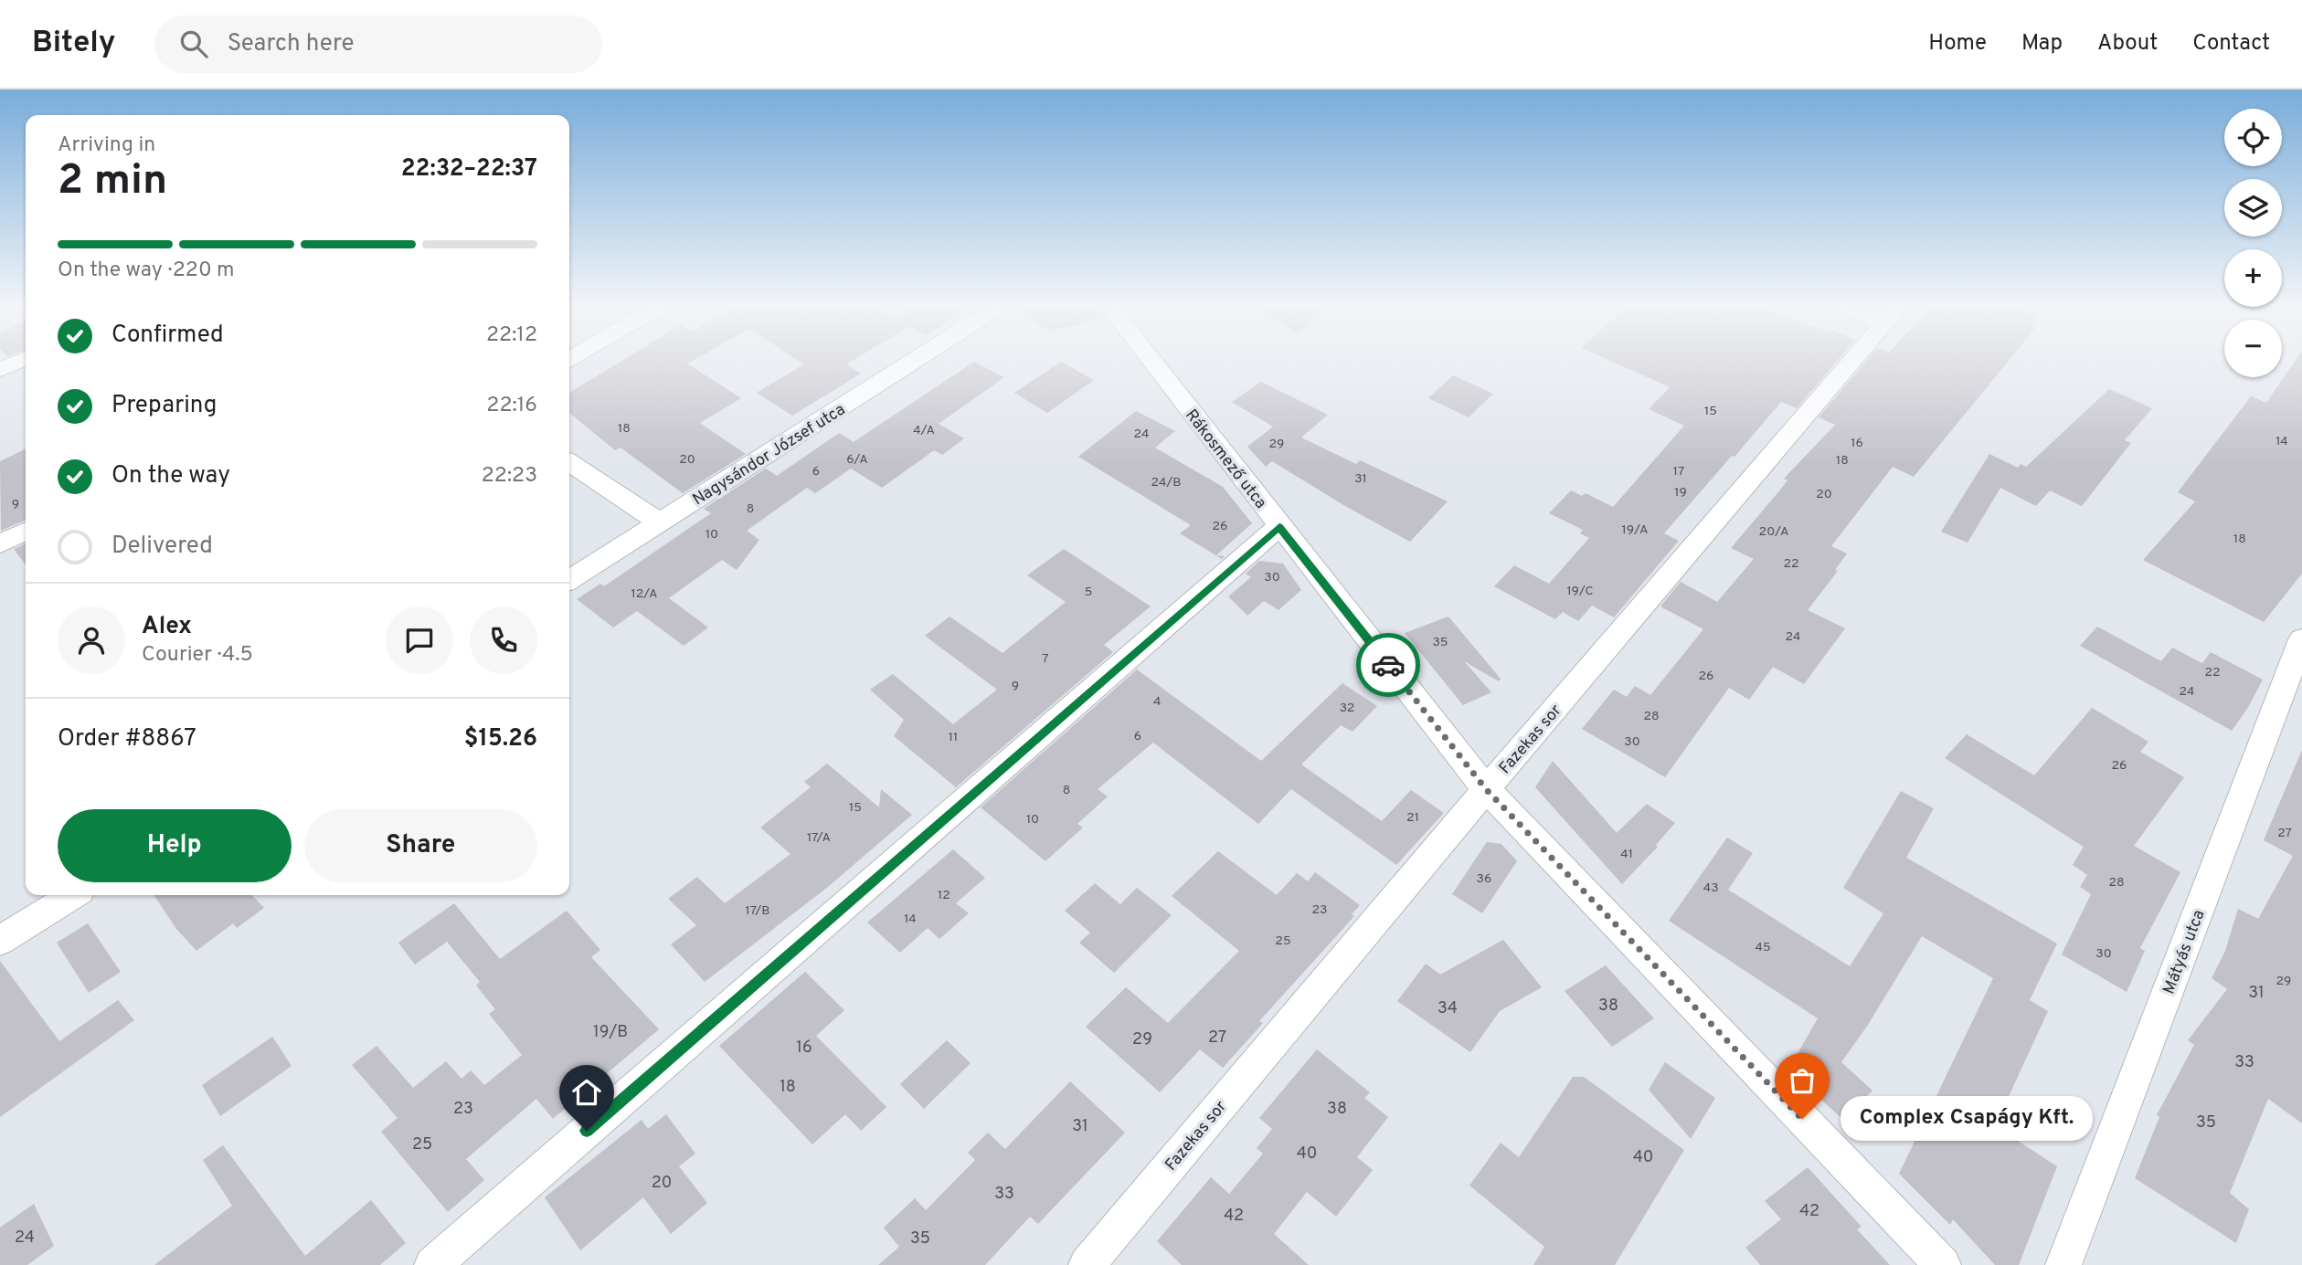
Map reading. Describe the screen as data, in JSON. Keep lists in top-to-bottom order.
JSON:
{
  "streets": {
    "street": [
      "Nagysándor József utca",
      "Rákosmező utca",
      "Fazekas sor",
      "Mátyás utca"
    ]
  },
  "crossings": [
    ["Rákosmező utca", "Fazekas sor"]
  ],
  "places": ["Complex Csapágy Kft."],
  "house_numbers": [
    "15",
    "18",
    "4/A",
    "24",
    "14",
    "16",
    "29",
    "20",
    "6/A",
    "18",
    "6",
    "17",
    "31",
    "24/B",
    "19",
    "20",
    "9",
    "8",
    "26",
    "19/A",
    "20/A",
    "10",
    "18",
    "22",
    "30",
    "19/C",
    "5",
    "12/A",
    "24",
    "35",
    "7",
    "22",
    "26",
    "9",
    "24",
    "4",
    "32",
    "28",
    "6",
    "11",
    "30",
    "26",
    "8",
    "15",
    "21",
    "10",
    "27",
    "17/A",
    "41",
    "36",
    "28",
    "43",
    "12",
    "23",
    "17/B",
    "14",
    "25",
    "45",
    "30",
    "29",
    "31",
    "38",
    "34",
    "19/B",
    "27",
    "29",
    "16",
    "33",
    "18",
    "23",
    "38",
    "35",
    "31",
    "25",
    "40",
    "40",
    "20",
    "33",
    "42",
    "42",
    "24",
    "35"
  ],
  "page": {
    "header": "Bitely",
    "search": "Search here",
    "nav": [
      "Home",
      "Map",
      "About",
      "Contact"
    ],
    "map_buttons": ["+", "−"],
    "heading": ["2 min", "Arriving in", "22:32–22:37"],
    "panel": [
      "Alex",
      "Courier · 4.5",
      "Order #8867",
      "$15.26"
    ],
    "bar": "On the way · 220 m",
    "list": [
      ["Confirmed", "22:12"],
      ["Preparing", "22:16"],
      ["On the way", "22:23"],
      "Delivered"
    ],
    "buttons": ["Help", "Share"],
    "bubble": "Complex Csapágy Kft."
  }
}
